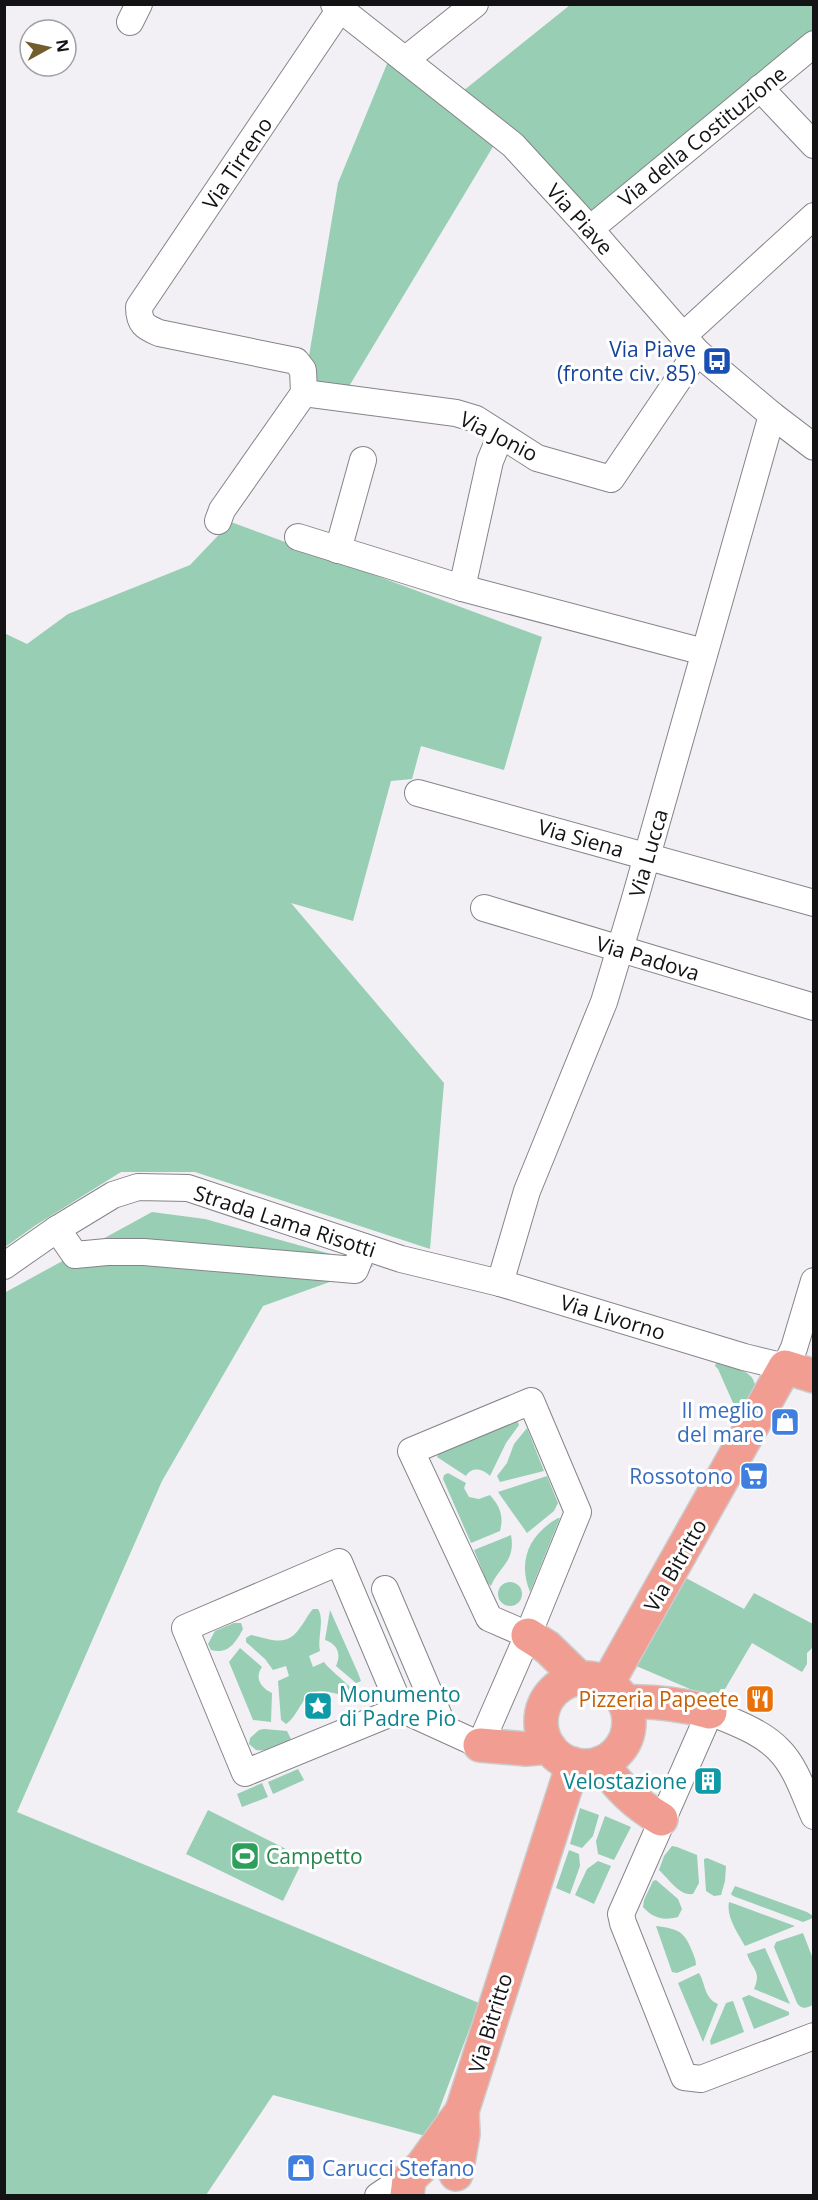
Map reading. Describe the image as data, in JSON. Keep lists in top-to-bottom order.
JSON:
{
  "streets": {
    "main road": ["Via Bitritto"],
    "street": [
      "Via della Costituzione",
      "Via Tirreno",
      "Via Piave",
      "Via Jonio",
      "Via Siena",
      "Via Lucca",
      "Via Padova",
      "Strada Lama Risotti",
      "Via Livorno"
    ]
  },
  "crossings": [
    ["Via della Costituzione", "Via Piave"],
    ["Via Tirreno", "Via Piave"],
    ["Via Tirreno", "Via Jonio"],
    ["Via Piave", "Via Jonio"],
    ["Via Piave", "Via Lucca"],
    ["Via Siena", "Via Lucca"],
    ["Via Lucca", "Via Padova"],
    ["Via Lucca", "Via Livorno"],
    ["Strada Lama Risotti", "Via Livorno"],
    ["Via Livorno", "Via Bitritto"]
  ],
  "places": {
    "bus stop": ["Via Piave (fronte civ. 85)"],
    "shop": ["Il meglio del mare", "Carucci Stefano"],
    "supermarket": ["Rossotono"],
    "restaurant": ["Pizzeria Papeete"],
    "place": ["Monumento di Padre Pio"],
    "building": ["Velostazione"],
    "sports": ["Campetto"]
  },
  "north": "right"
}
